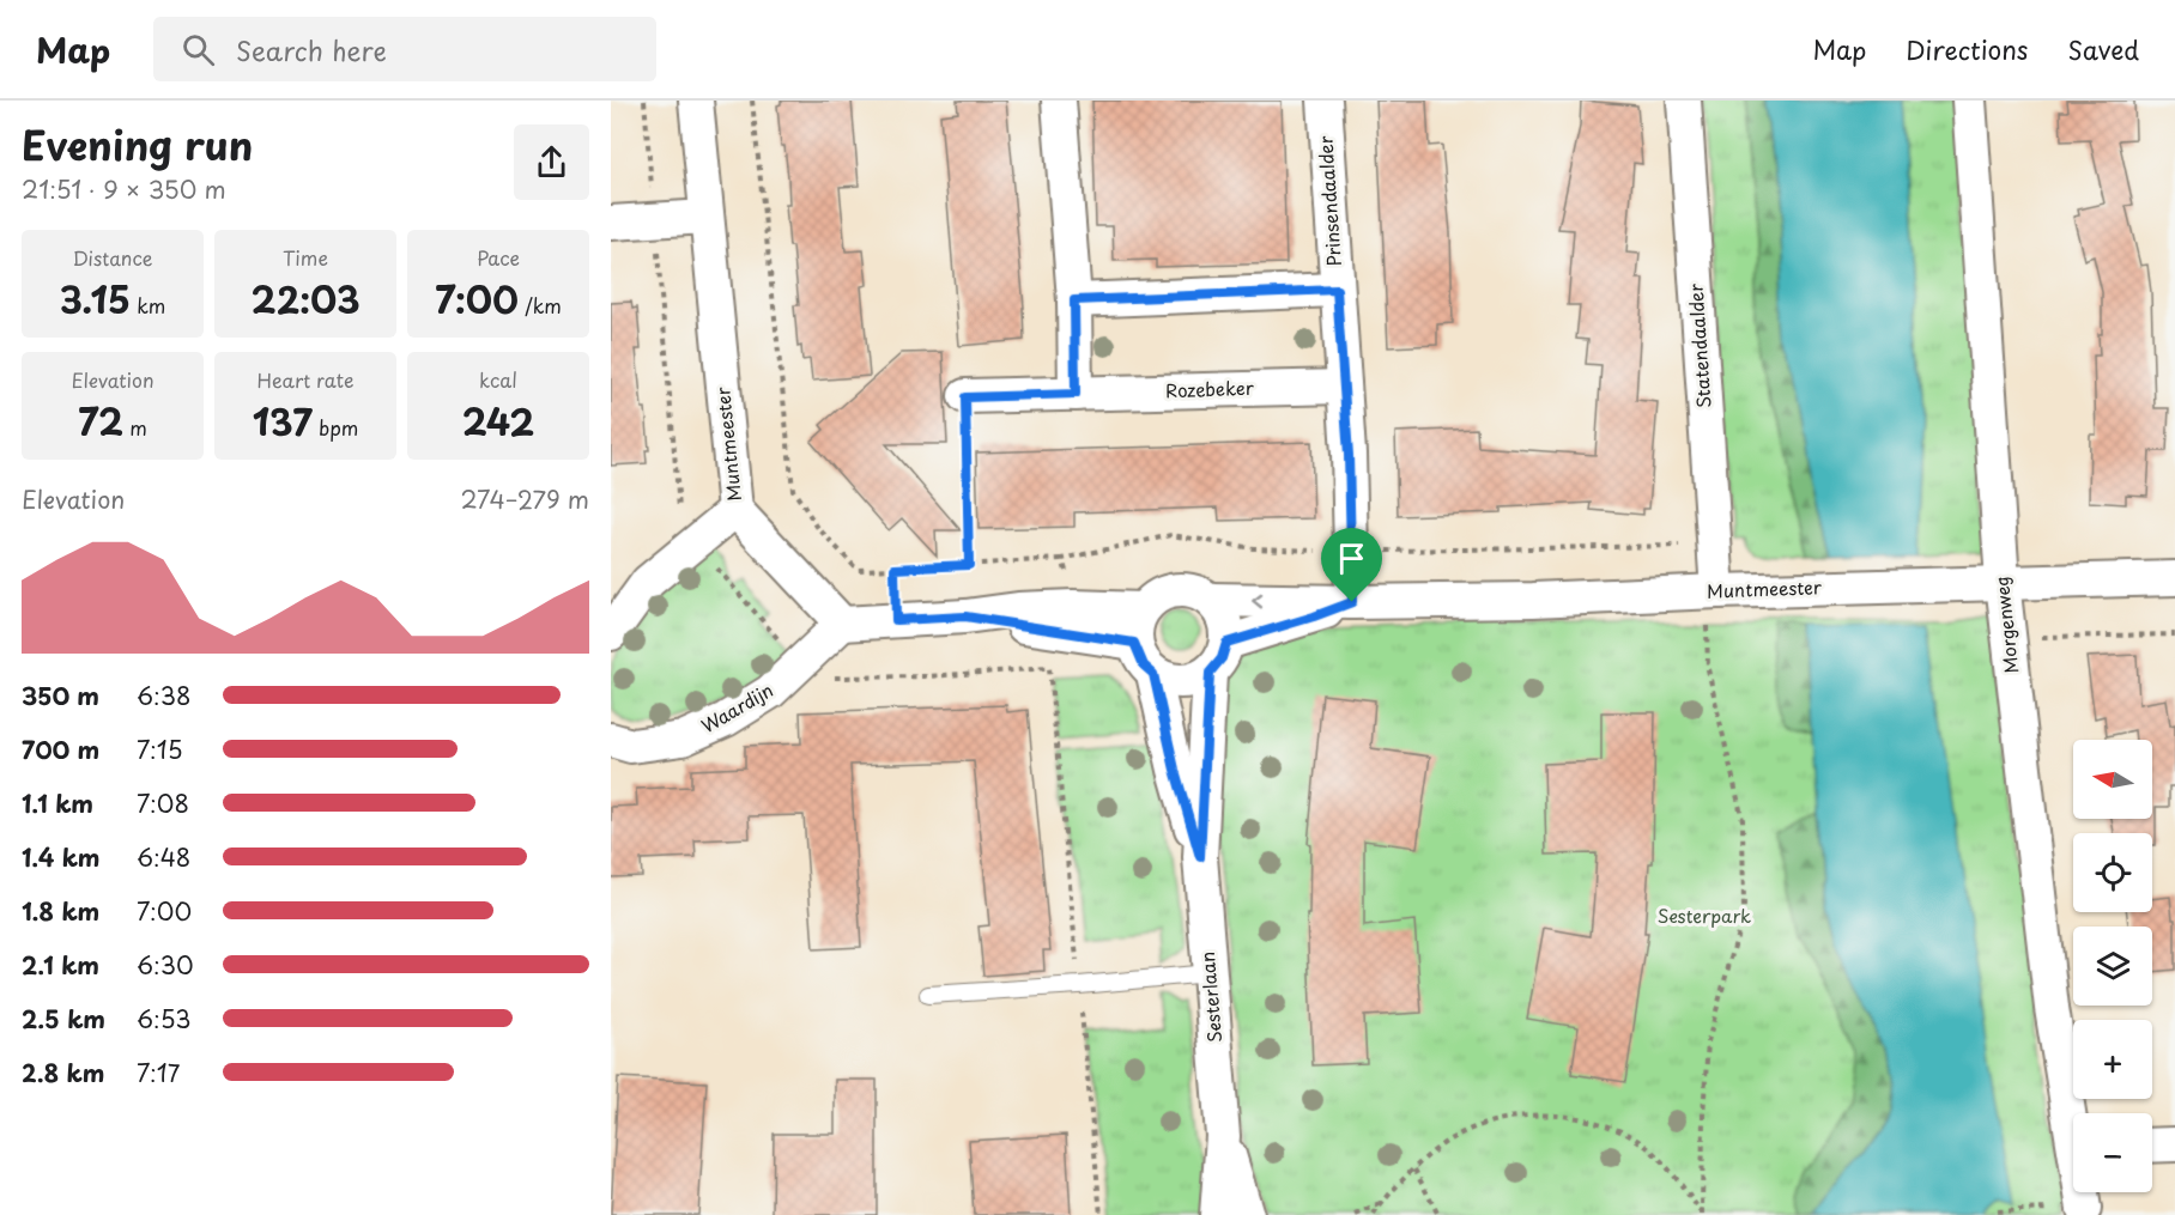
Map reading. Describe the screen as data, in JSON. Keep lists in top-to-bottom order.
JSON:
{
  "streets": {
    "street": [
      "Prinsendaalder",
      "Statendaalder",
      "Rozebeker",
      "Muntmeester",
      "Morgenweg",
      "Waardijn",
      "Sesterlaan"
    ]
  },
  "crossings": [
    ["Prinsendaalder", "Rozebeker"],
    ["Prinsendaalder", "Muntmeester"],
    ["Statendaalder", "Muntmeester"],
    ["Muntmeester", "Morgenweg"],
    ["Muntmeester", "Waardijn"],
    ["Muntmeester", "Sesterlaan"]
  ],
  "parks": ["Sesterpark"],
  "north": "left",
  "page": {
    "header": "Map",
    "search": "Search here",
    "nav": ["Map", "Directions", "Saved"],
    "heading": ["Evening run", "21:51 · 9 × 350 m"],
    "stats": [
      ["Distance", "3.15 km"],
      ["Time", "22:03"],
      ["Pace", "7:00 /km"],
      ["Elevation", "72 m"],
      ["Heart rate", "137 bpm"],
      ["kcal", "242"]
    ],
    "chart": ["Elevation", "274–279 m"],
    "list": [
      {
        "name": "350 m",
        "note": "6:38"
      },
      {
        "name": "700 m",
        "note": "7:15"
      },
      {
        "name": "1.1 km",
        "note": "7:08"
      },
      {
        "name": "1.4 km",
        "note": "6:48"
      },
      {
        "name": "1.8 km",
        "note": "7:00"
      },
      {
        "name": "2.1 km",
        "note": "6:30"
      },
      {
        "name": "2.5 km",
        "note": "6:53"
      },
      {
        "name": "2.8 km",
        "note": "7:17"
      }
    ],
    "map_buttons": ["+", "−"]
  }
}
